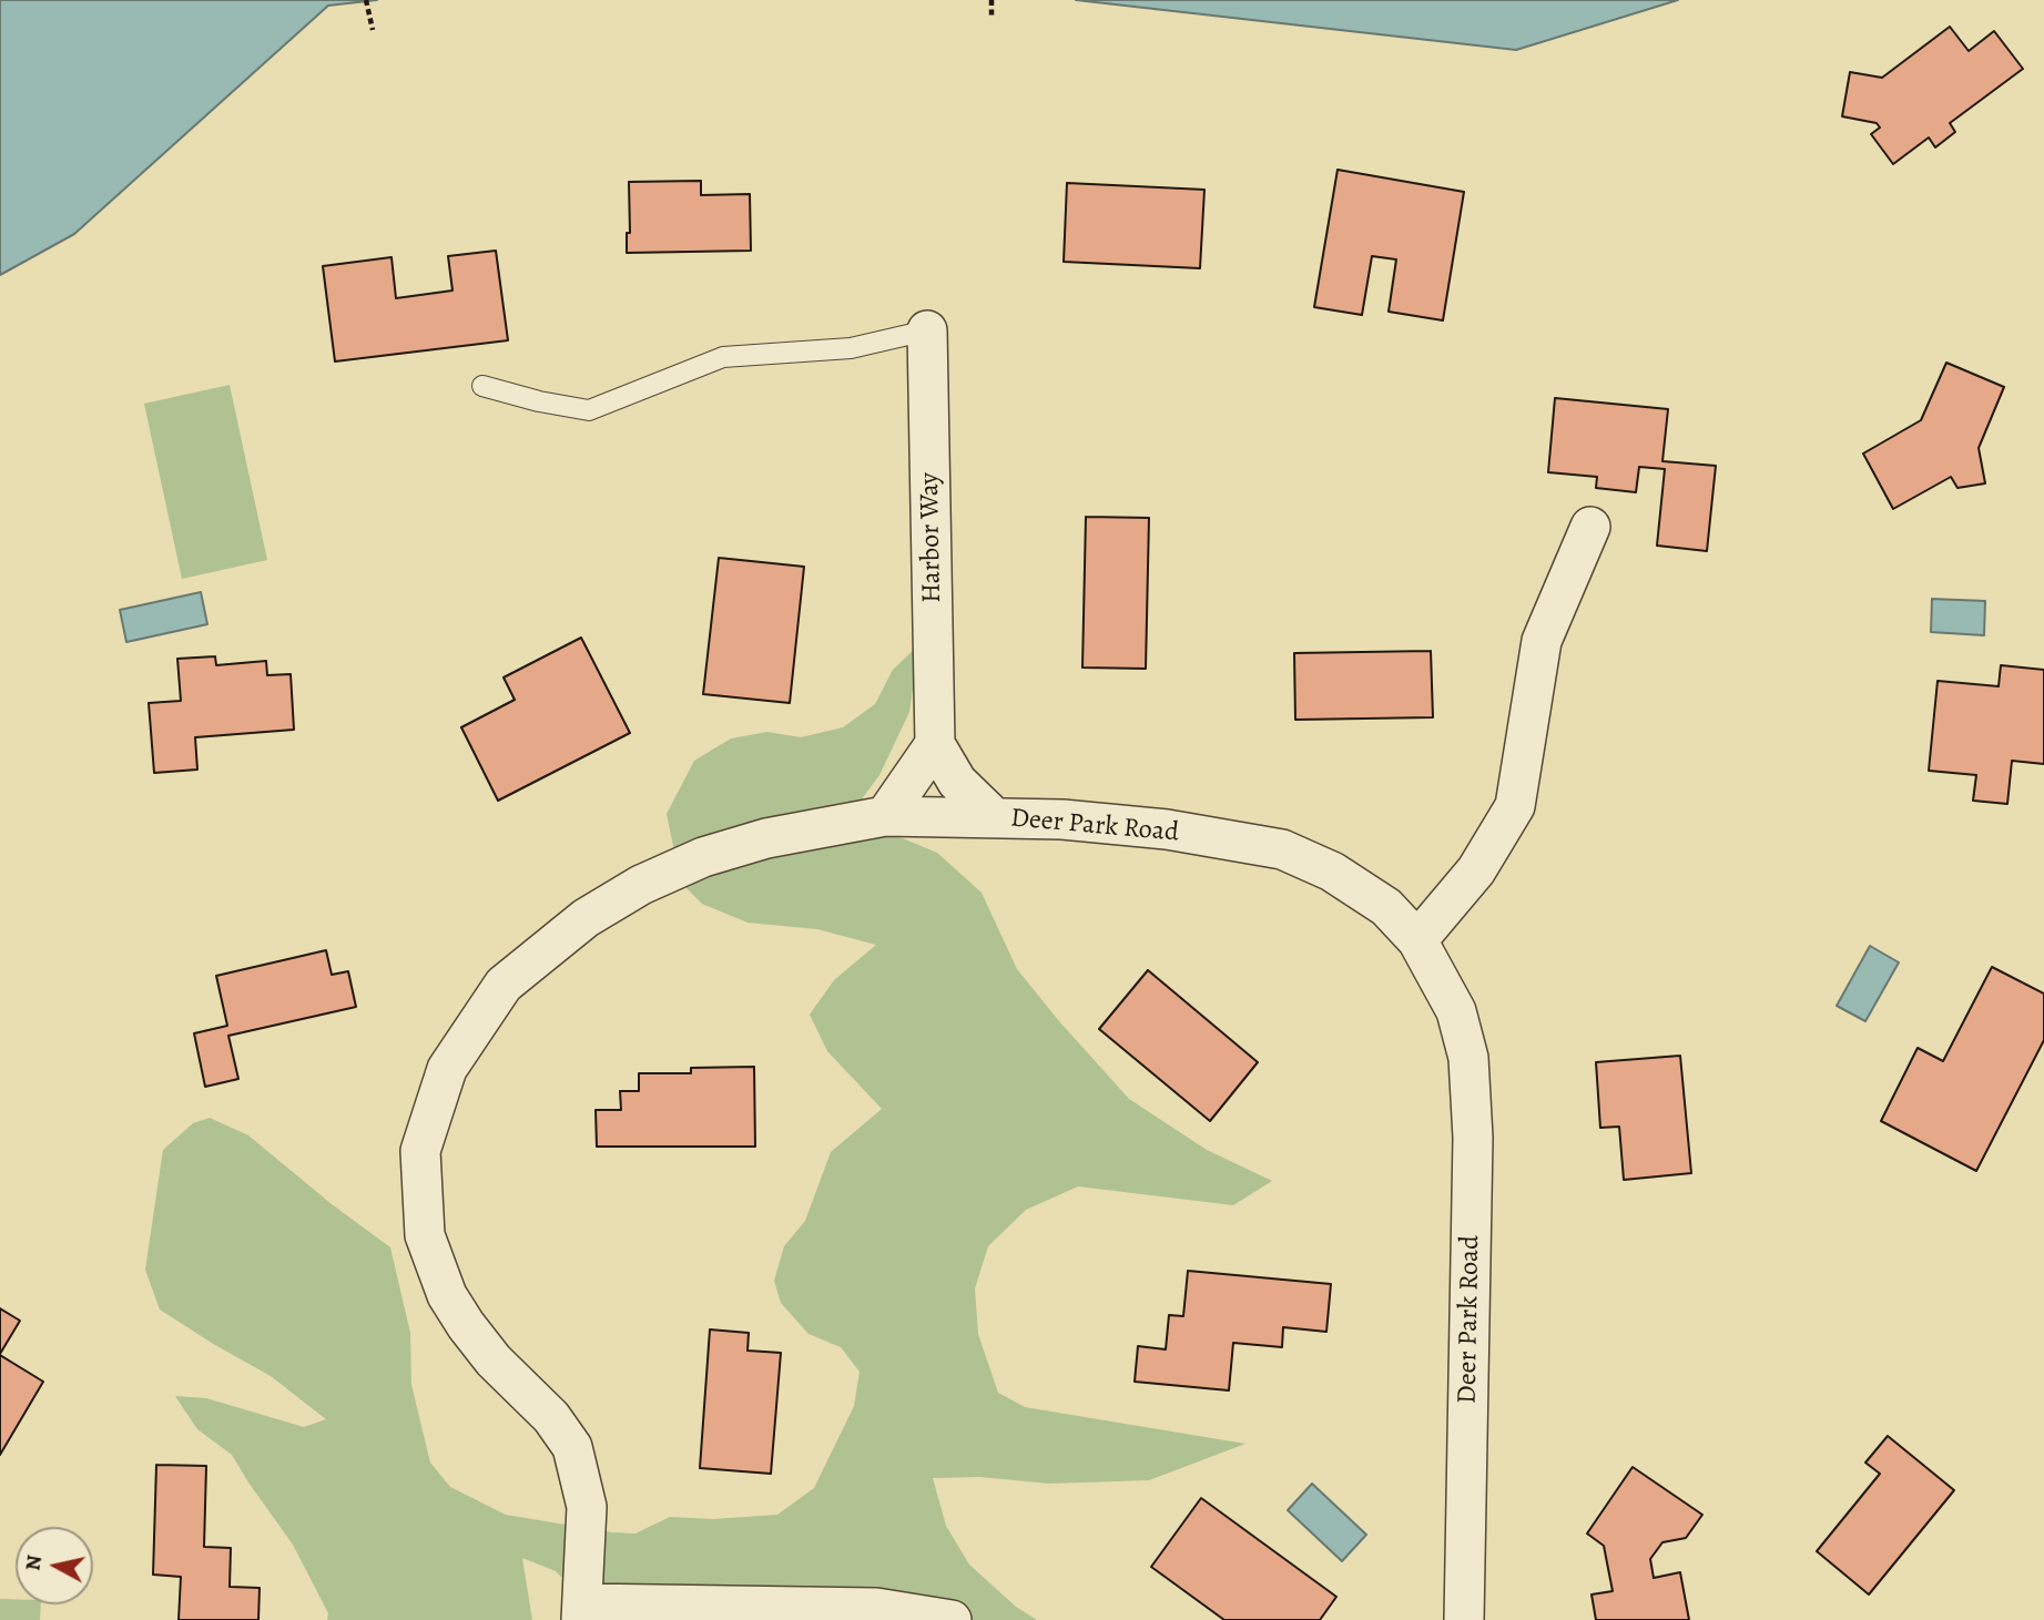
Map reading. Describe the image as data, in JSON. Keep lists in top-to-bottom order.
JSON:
{
  "streets": {
    "street": ["Harbor Way", "Deer Park Road"]
  },
  "crossings": [
    ["Harbor Way", "Deer Park Road"]
  ],
  "north": "left"
}
